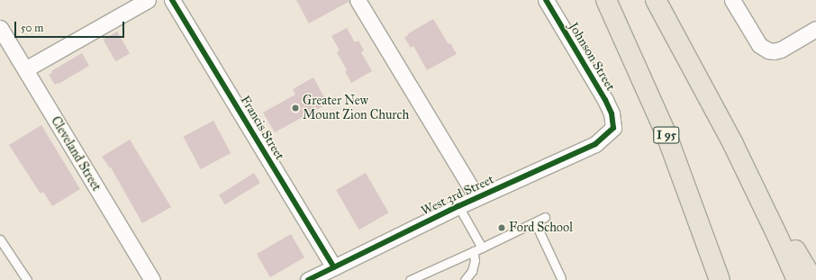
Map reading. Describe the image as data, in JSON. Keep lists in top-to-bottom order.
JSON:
{
  "streets": {
    "highway": ["I 95"],
    "street": [
      "Johnson Street",
      "Francis Street",
      "Cleveland Street",
      "West 3rd Street"
    ]
  },
  "crossings": [
    ["Johnson Street", "West 3rd Street"],
    ["Francis Street", "West 3rd Street"]
  ],
  "places": ["Greater New Mount Zion Church", "Ford School"],
  "scale_bar": "50 m"
}
